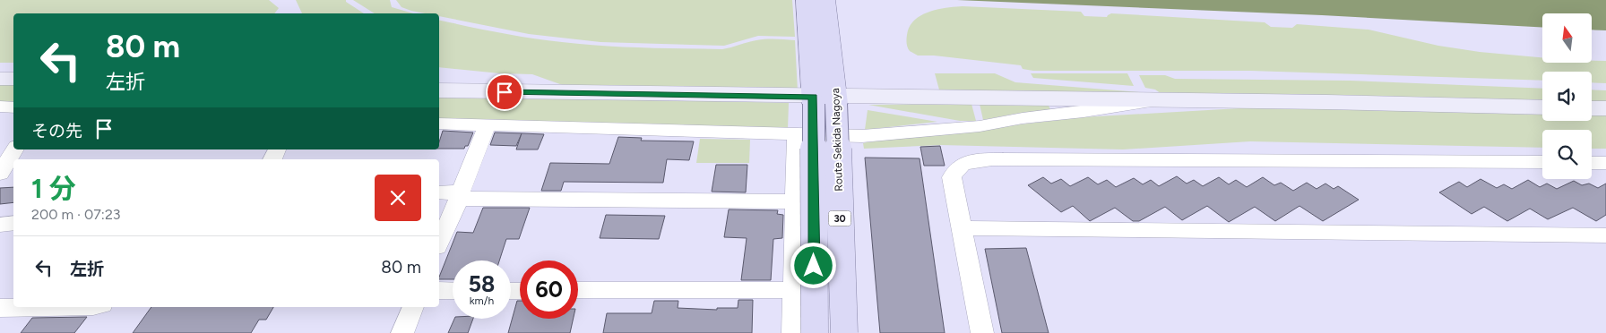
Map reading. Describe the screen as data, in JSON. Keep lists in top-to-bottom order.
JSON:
{
  "streets": {
    "main road": ["Route Sekida Nagoya", "30"]
  },
  "north": "top",
  "page": {
    "turn": ["80 m", "左折"],
    "then": "その先",
    "heading": ["1 分", "200 m · 07:23"],
    "list": [
      {
        "name": "左折",
        "value": "80 m"
      }
    ],
    "speed": "58 km/h",
    "limit": "60"
  }
}
